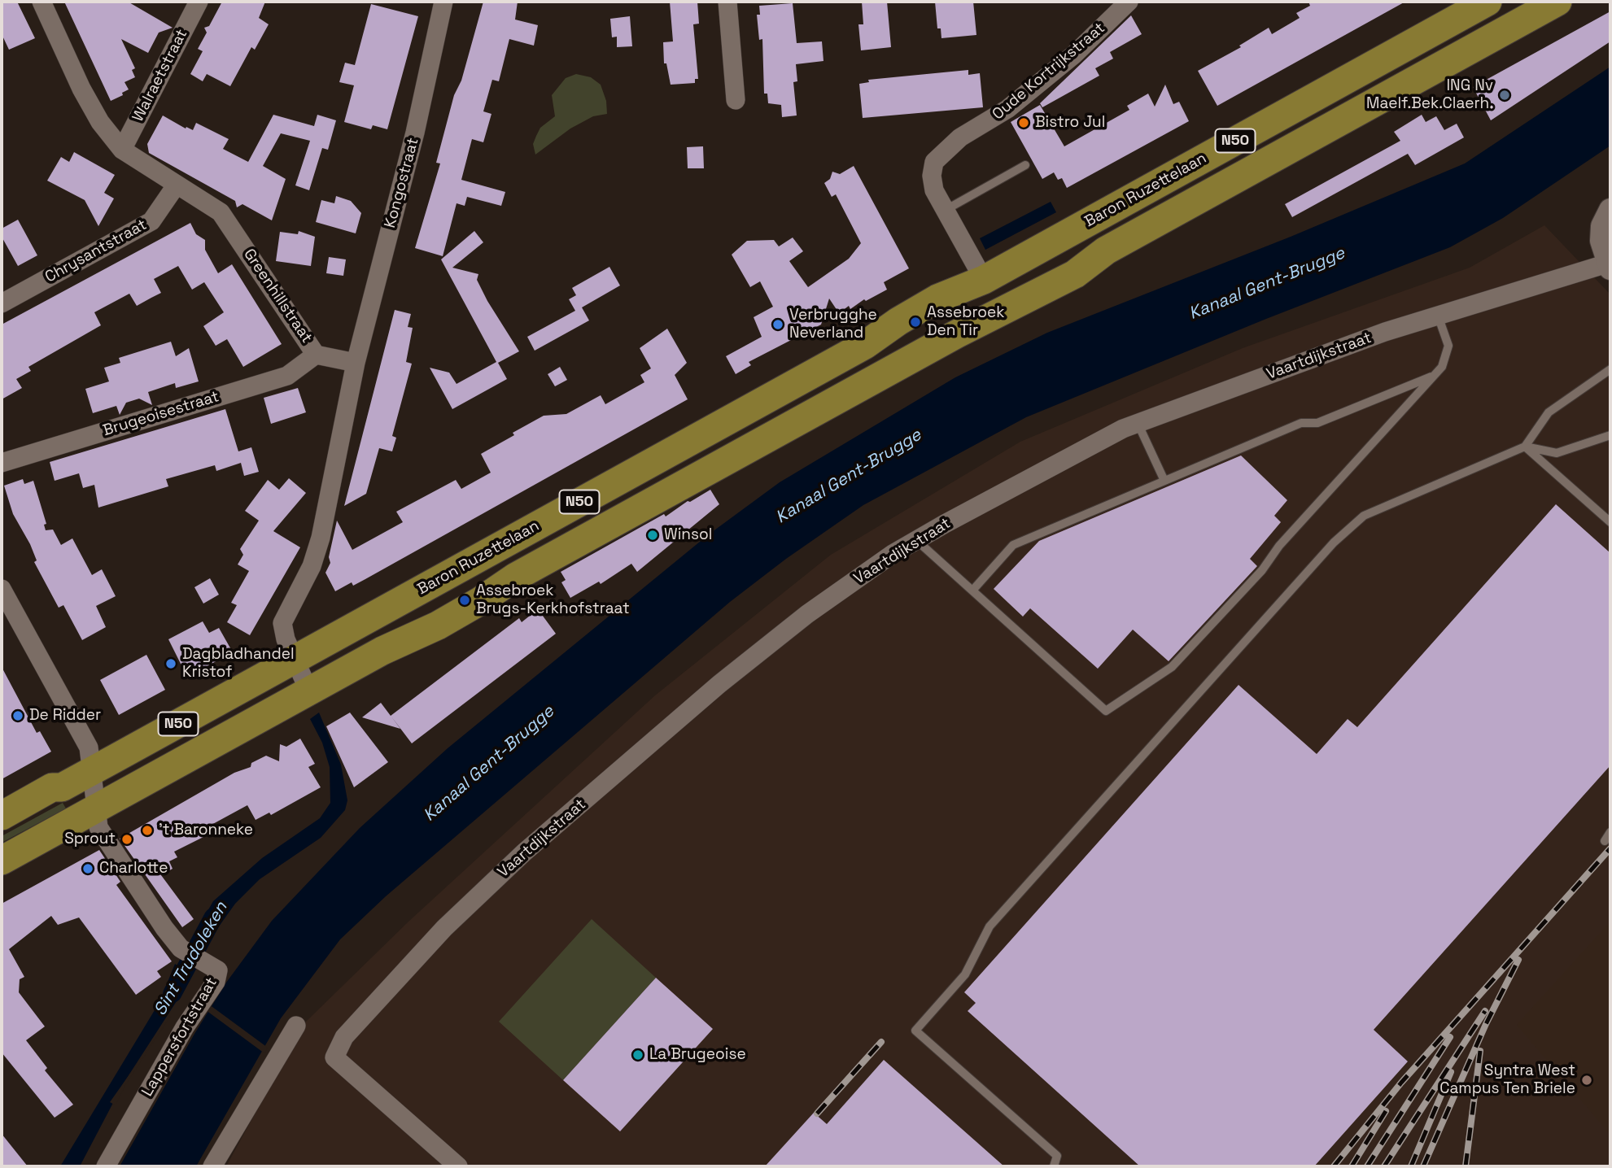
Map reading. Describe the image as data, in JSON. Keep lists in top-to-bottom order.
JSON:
{
  "streets": {
    "main road": ["N50", "Baron Ruzettelaan"],
    "street": [
      "Oude Kortrijkstraat",
      "Walraetstraat",
      "Kongostraat",
      "Chrysantstraat",
      "Greenhillstraat",
      "Vaartdijkstraat",
      "Brugeoisestraat",
      "Lappersfortstraat"
    ]
  },
  "crossings": [
    ["Oude Kortrijkstraat", "Baron Ruzettelaan"],
    ["Walraetstraat", "Greenhillstraat"],
    ["Kongostraat", "Greenhillstraat"],
    ["Baron Ruzettelaan", "Lappersfortstraat"],
    ["Chrysantstraat", "Greenhillstraat"],
    ["Greenhillstraat", "Brugeoisestraat"]
  ],
  "water": ["Kanaal Gent-Brugge", "Sint Trudoleken"],
  "places": [
    "ING Nv Maelf.Bek.Claerh.",
    "Bistro Jul",
    "Assebroek Den Tir",
    "Verbrugghe Neverland",
    "Winsol",
    "Assebroek Brugs-Kerkhofstraat",
    "Dagbladhandel Kristof",
    "De Ridder",
    "'t Baronneke",
    "Sprout",
    "Charlotte",
    "La Brugeoise",
    "Syntra West Campus Ten Briele"
  ]
}
